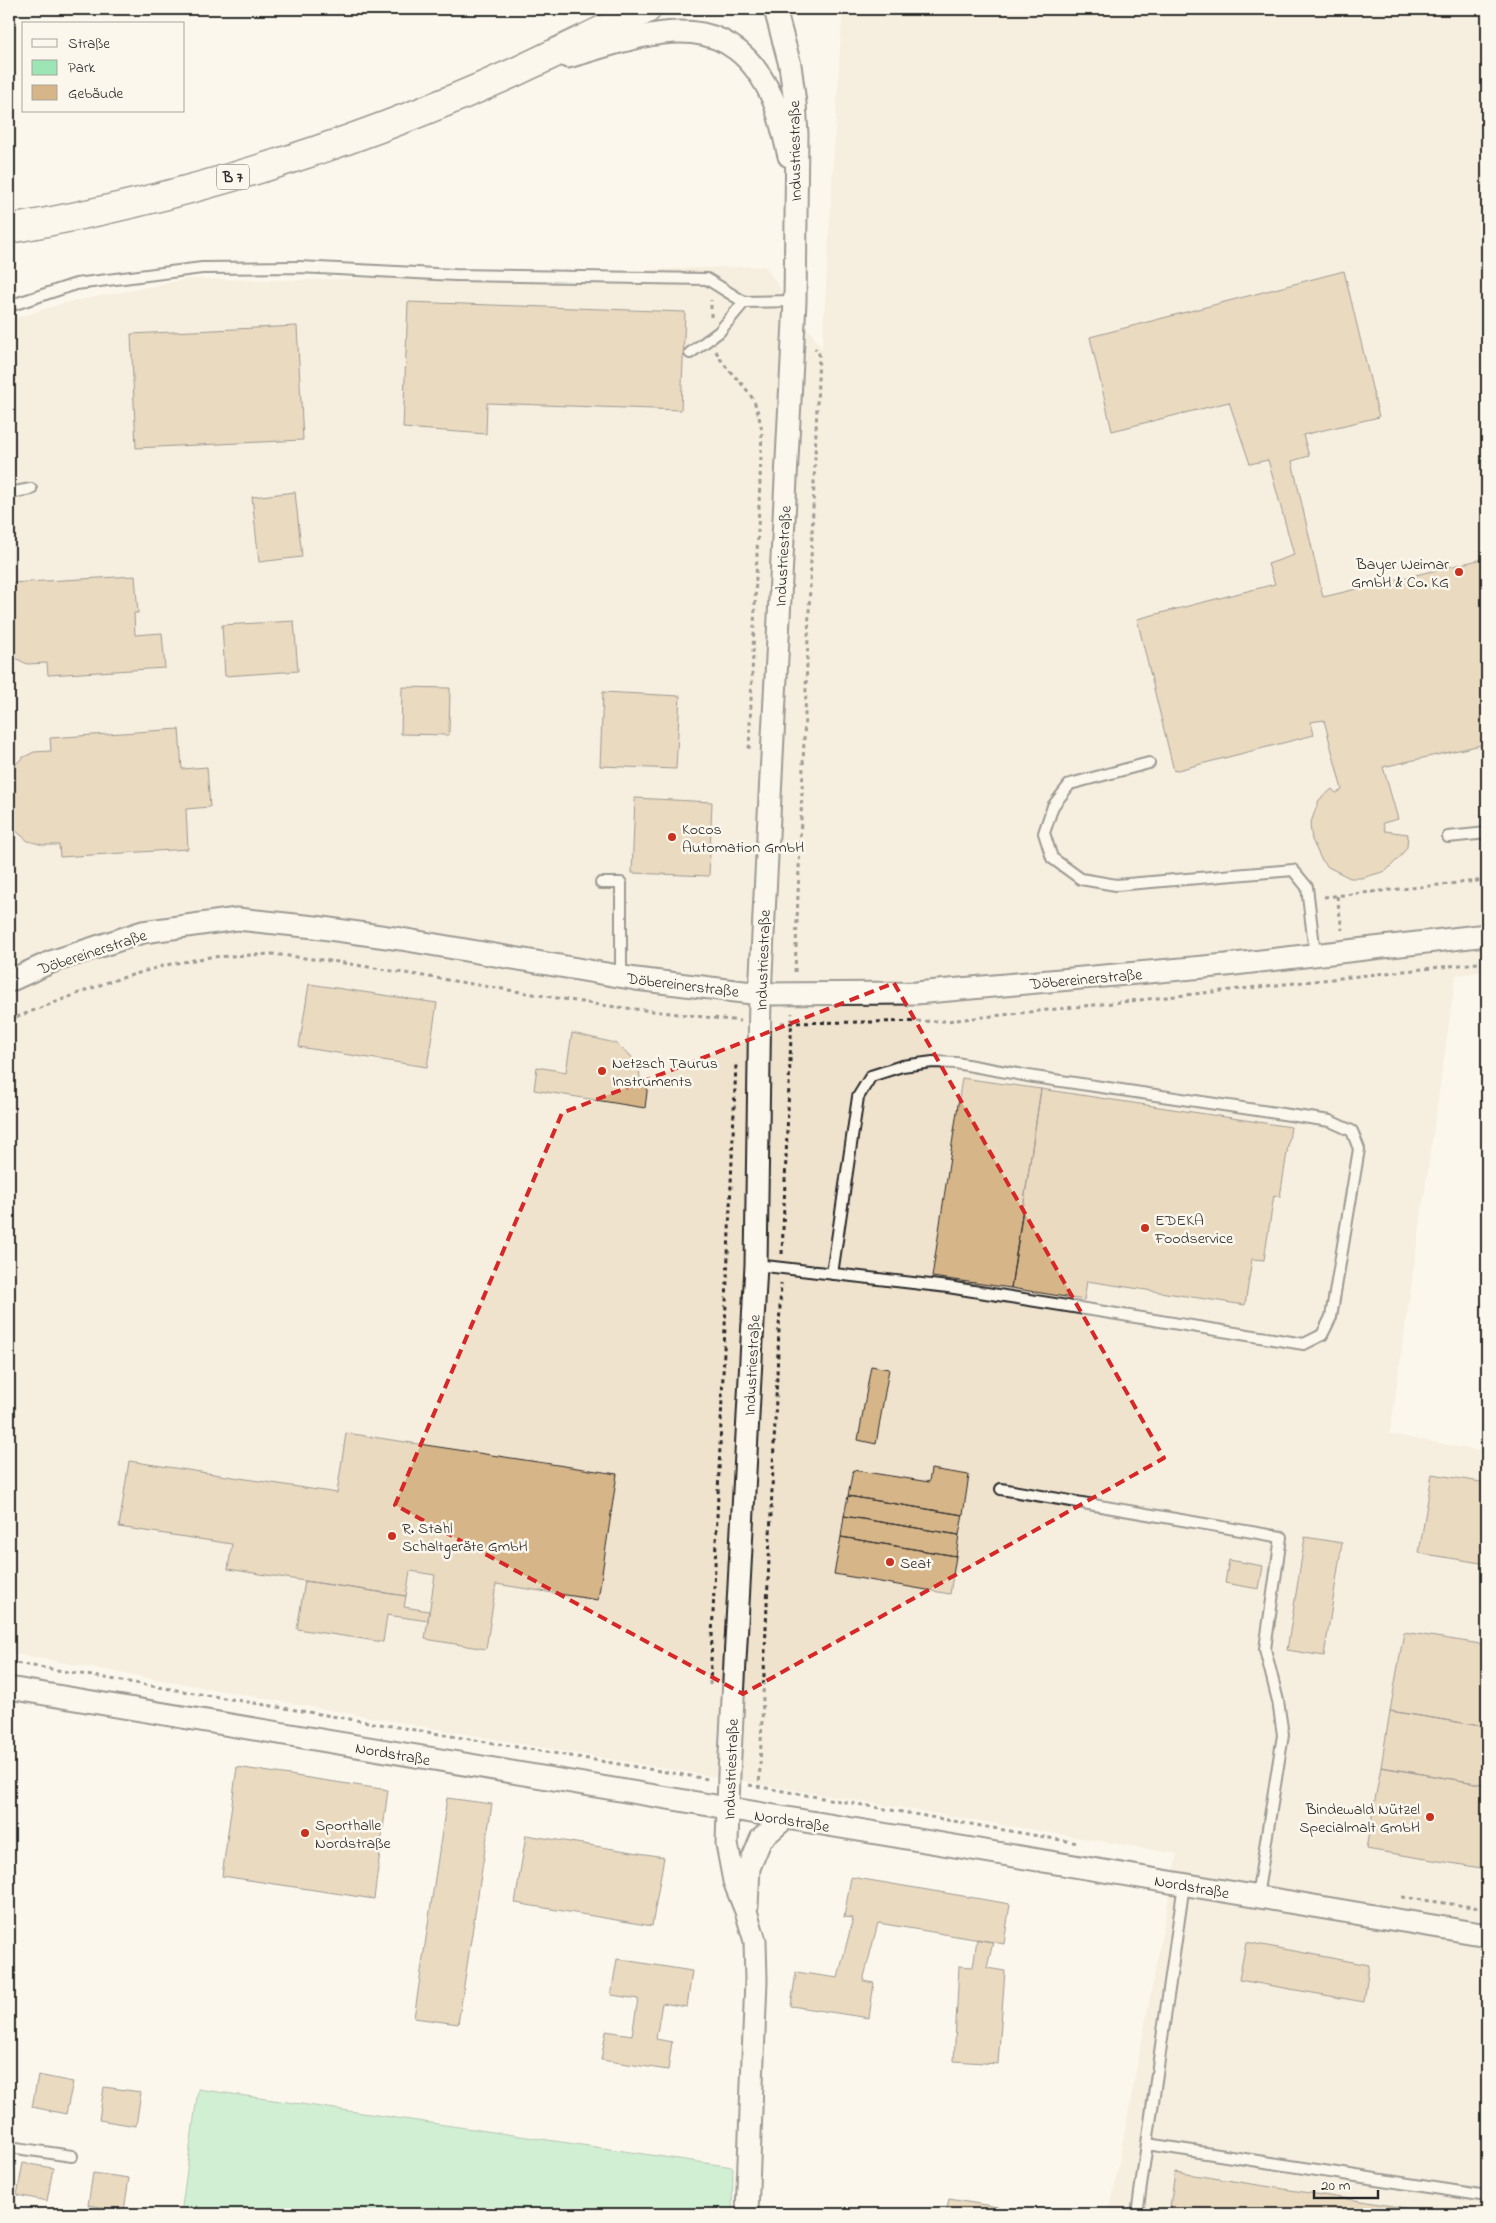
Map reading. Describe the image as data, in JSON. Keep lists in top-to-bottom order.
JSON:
{
  "streets": {
    "main road": ["B 7"],
    "street": ["Industriestraße", "Döbereinerstraße", "Nordstraße"]
  },
  "crossings": [
    ["Industriestraße", "Döbereinerstraße"],
    ["Industriestraße", "Nordstraße"]
  ],
  "places": [
    "Bayer Weimar GmbH & Co. KG",
    "Kocos Automation GmbH",
    "Netzsch Taurus Instruments",
    "EDEKA Foodservice",
    "R. Stahl Schaltgeräte GmbH",
    "Seat",
    "Bindewald Nützel Specialmalt GmbH",
    "Sporthalle Nordstraße"
  ],
  "legend": ["Straße", "Park", "Gebäude"],
  "scale_bar": "20 m"
}
